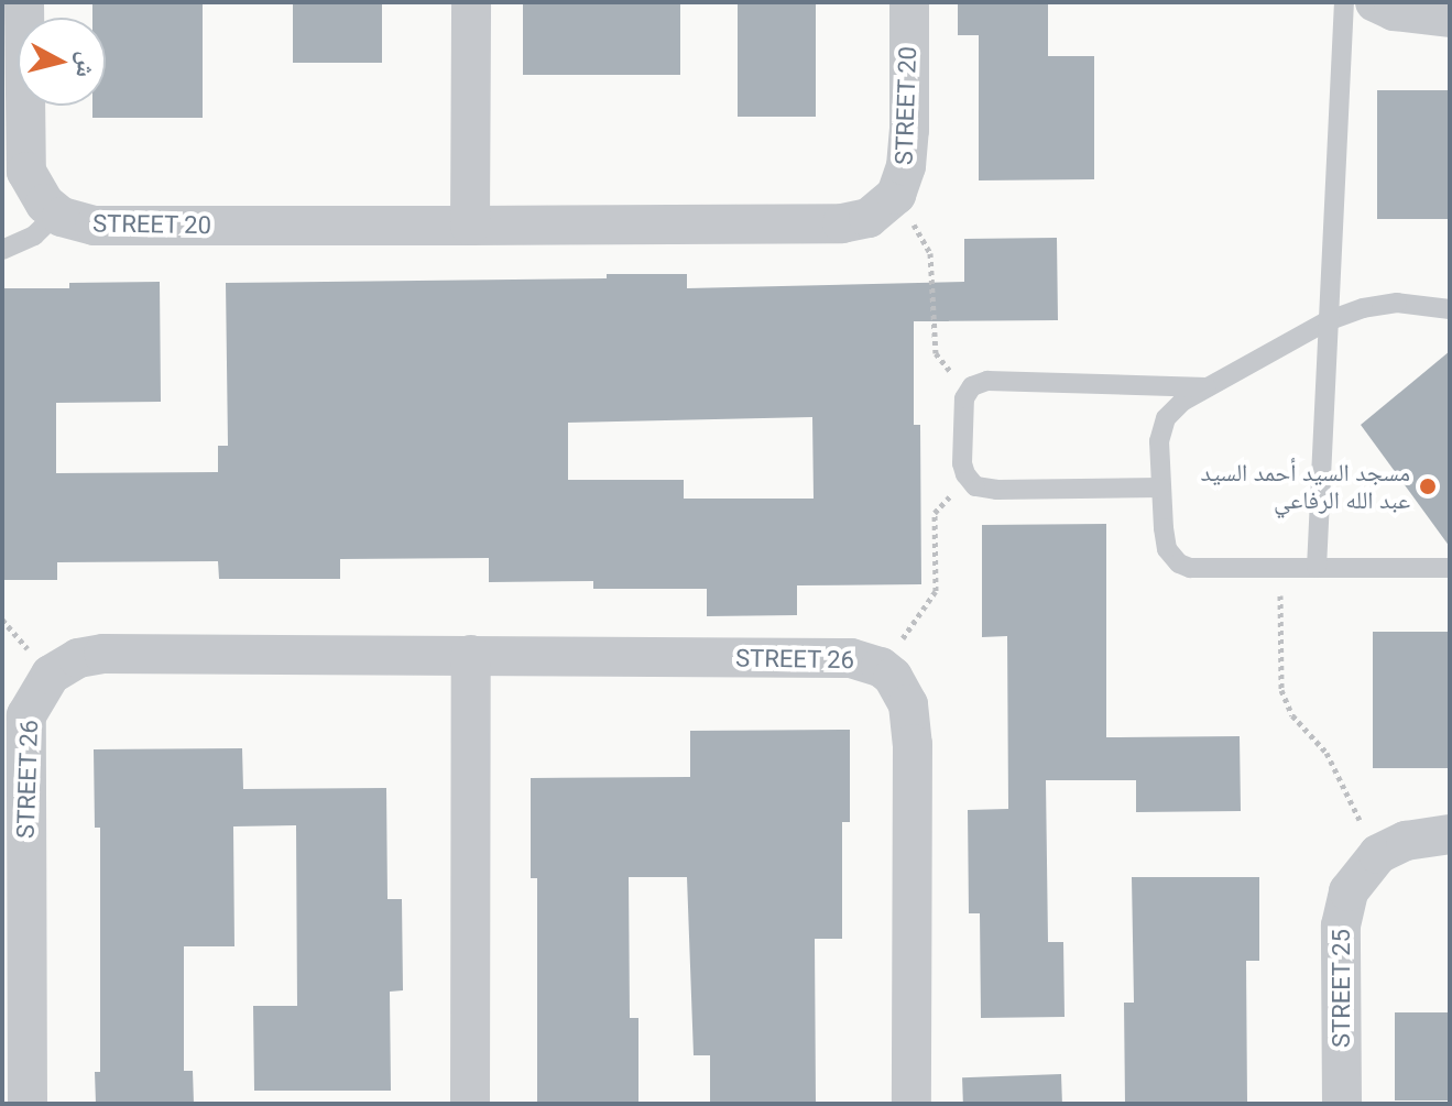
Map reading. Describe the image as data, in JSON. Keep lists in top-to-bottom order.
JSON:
{
  "streets": {
    "street": ["STREET 20", "STREET 26", "STREET 25"]
  },
  "places": ["مسجد السيد أحمد السيد عبد الله الرفاعي"],
  "north": "right"
}
